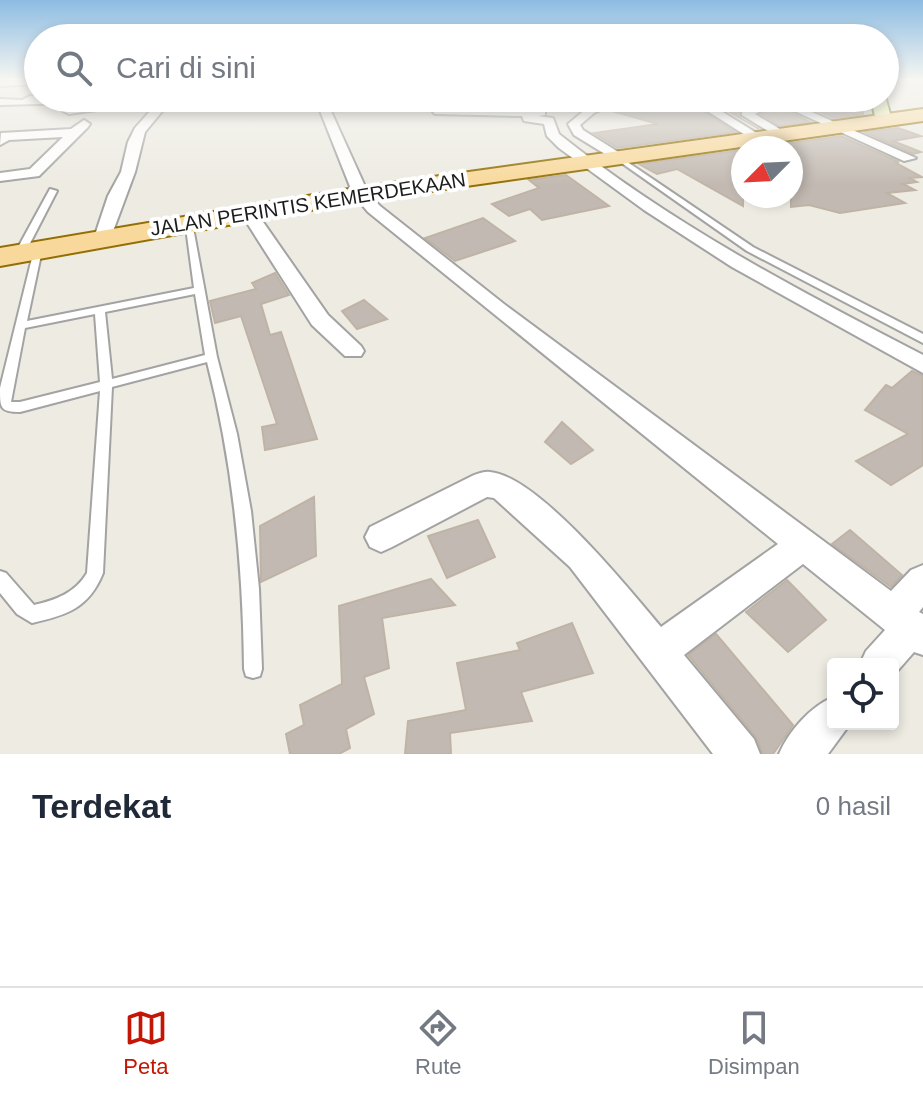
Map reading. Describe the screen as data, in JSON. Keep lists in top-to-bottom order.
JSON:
{
  "streets": {
    "main road": ["JALAN PERINTIS KEMERDEKAAN"]
  },
  "north": "bottom left",
  "page": {
    "search": "Cari di sini",
    "heading": ["Terdekat", "0 hasil"],
    "nav": ["Peta", "Rute", "Disimpan"]
  }
}
